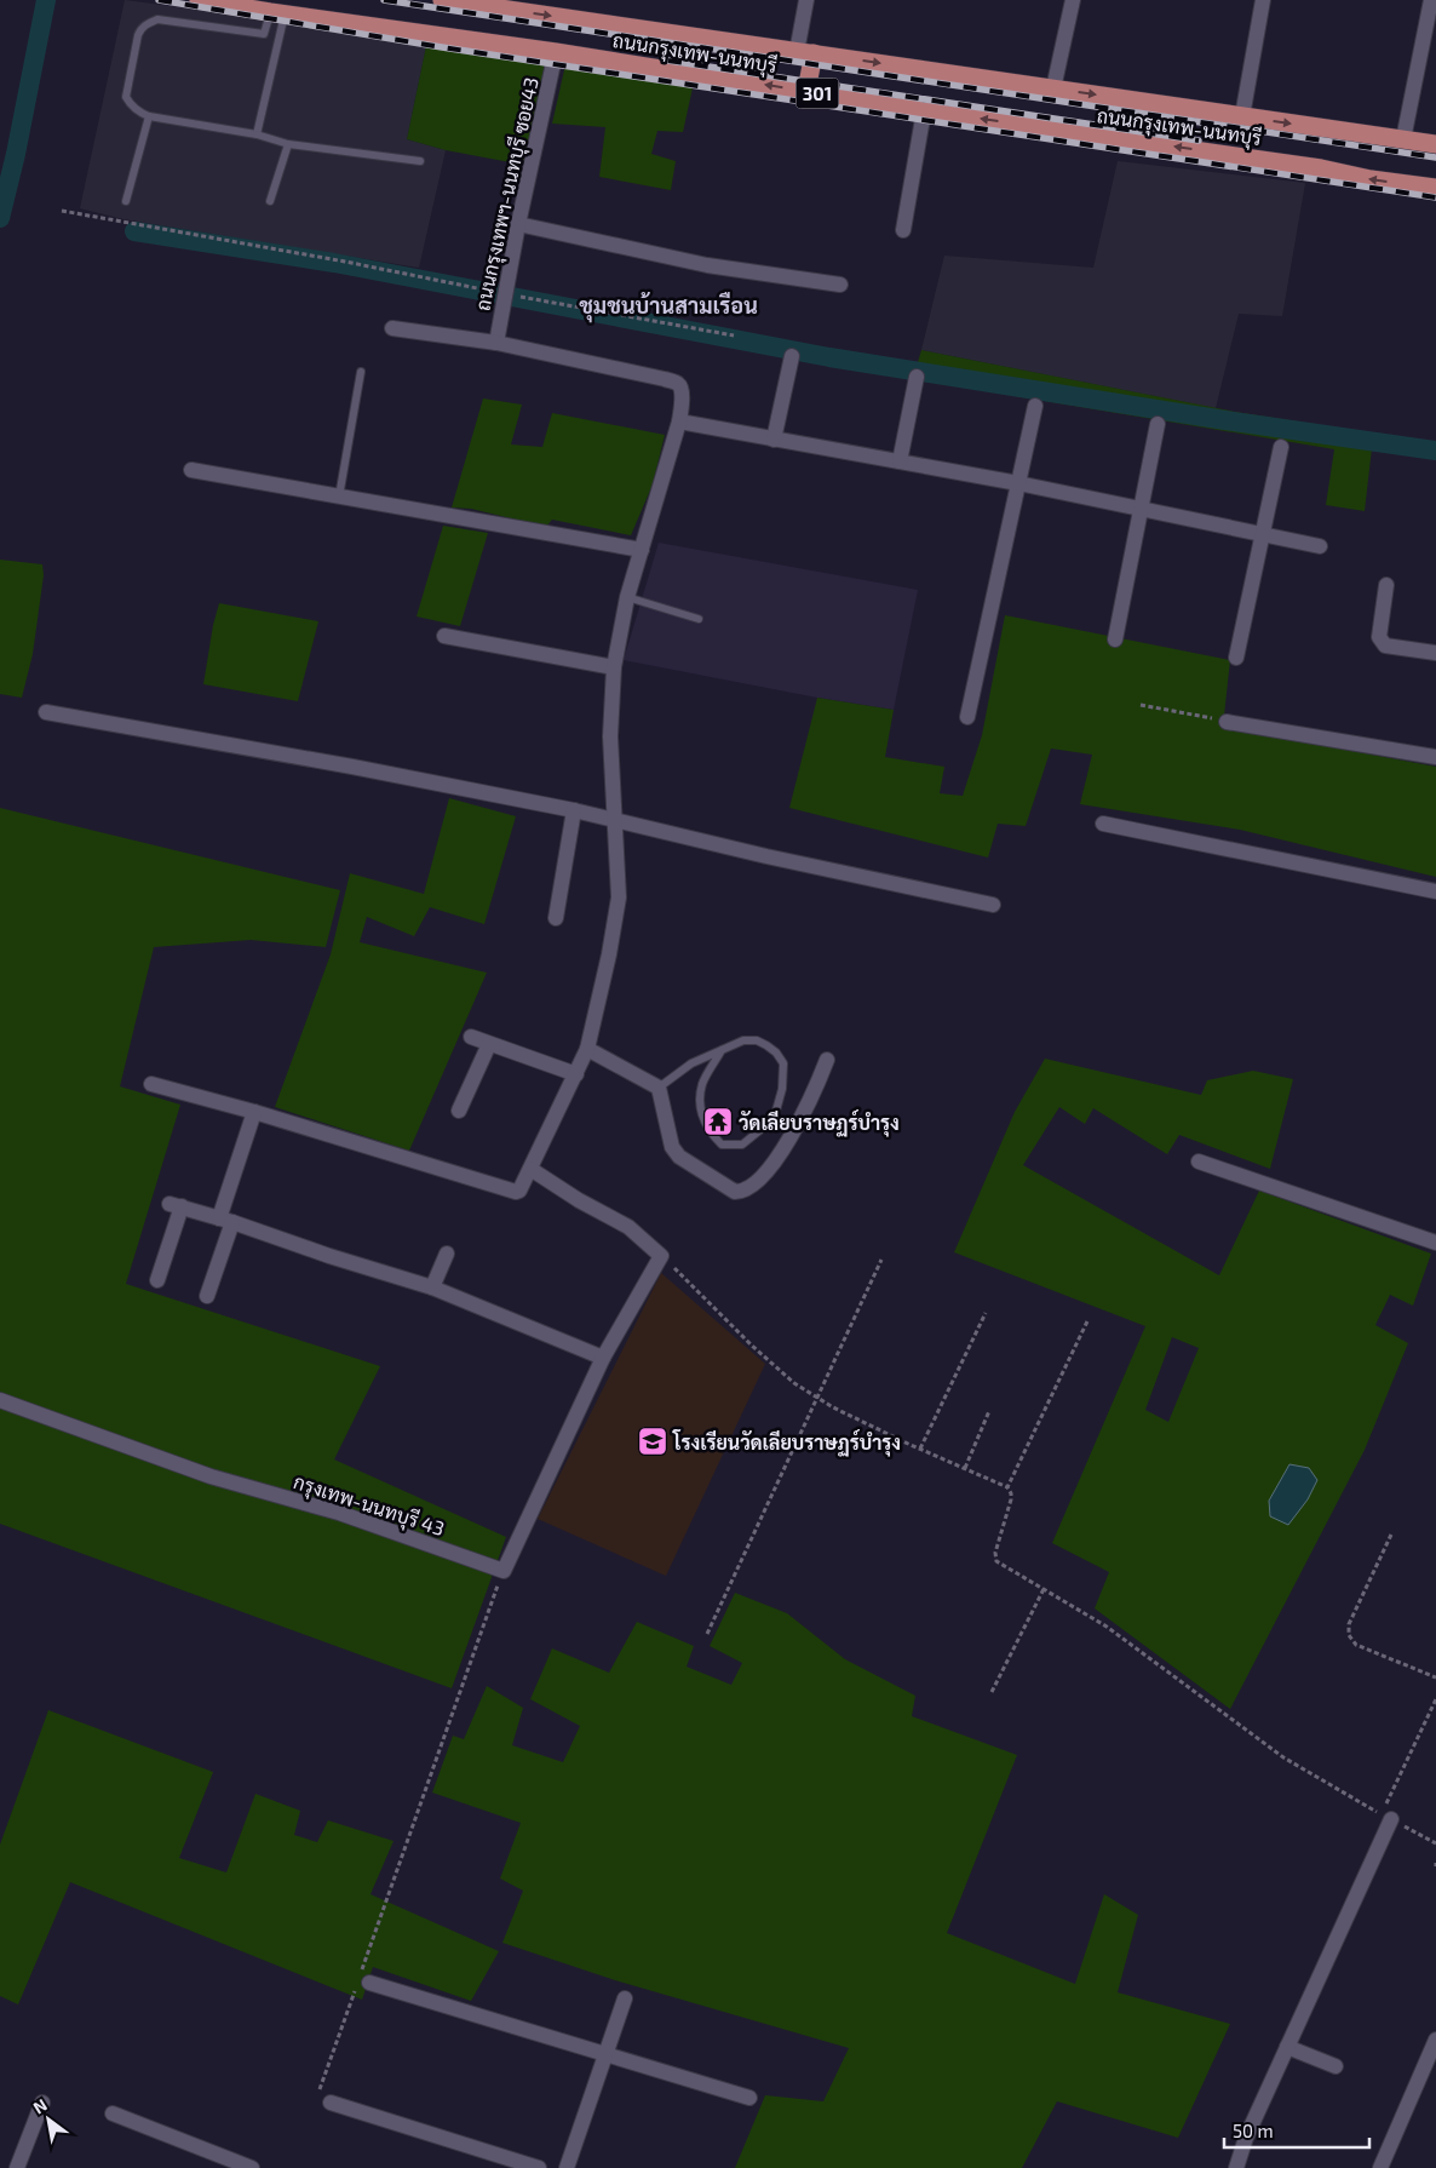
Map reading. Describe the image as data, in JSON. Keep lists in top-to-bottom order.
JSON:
{
  "streets": {
    "main road": ["ถนนกรุงเทพ-นนทบุรี", "301"],
    "street": ["ถนนกรุงเทพฯ-นนทบุรี ซอย43", "กรุงเทพ-นนทบุรี 43"]
  },
  "crossings": [
    ["ถนนกรุงเทพ-นนทบุรี", "ถนนกรุงเทพฯ-นนทบุรี ซอย43"]
  ],
  "districts": ["ชุมชนบ้านสามเรือน"],
  "places": {
    "temple": ["วัดเลียบราษฏร์บำรุง"],
    "school or university": ["โรงเรียนวัดเลียบราษฏร์บำรุง"]
  },
  "scale_bar": "50 m",
  "north": "top left"
}
